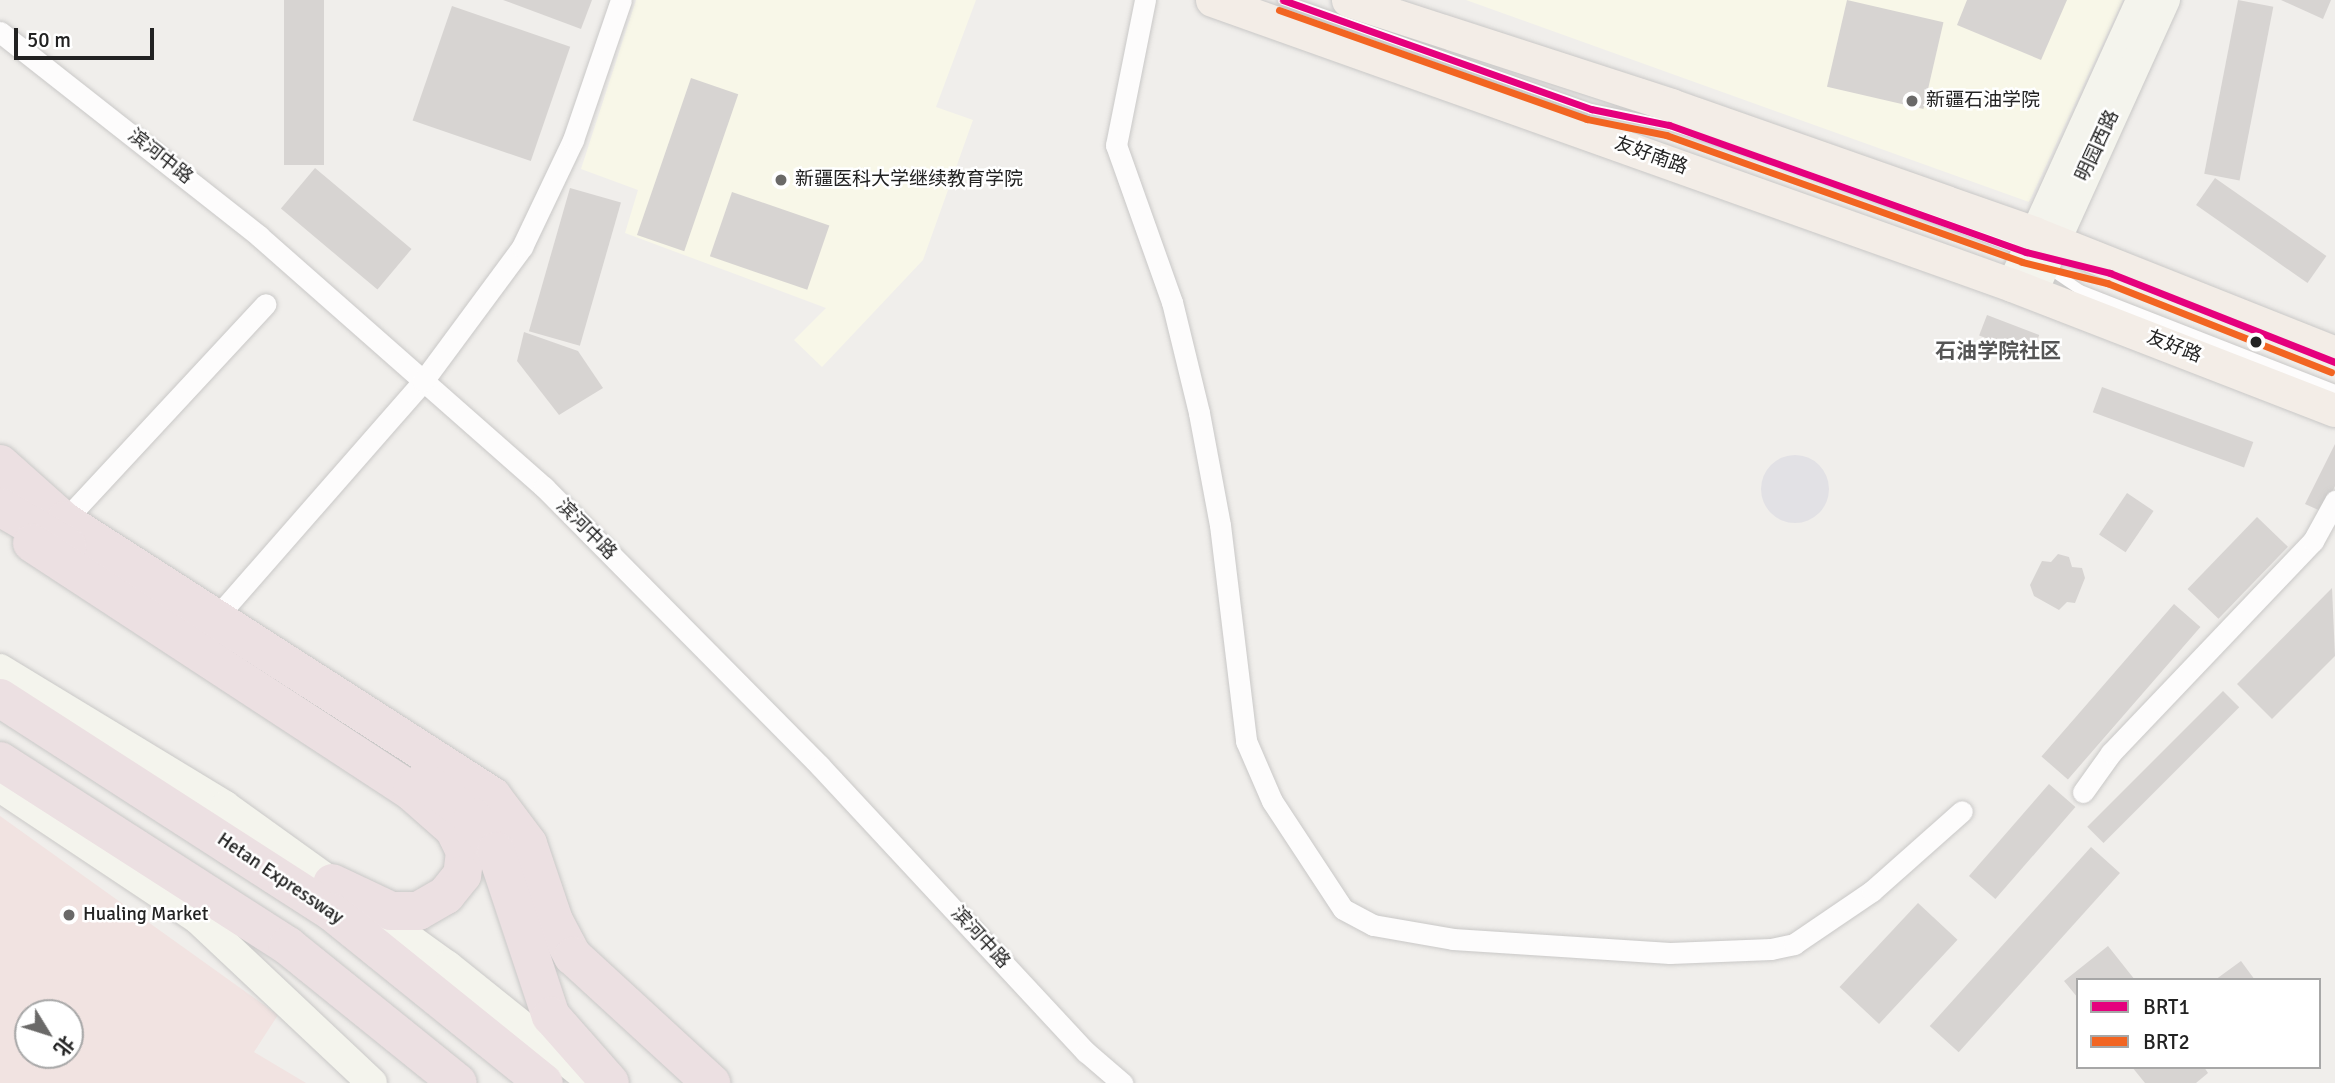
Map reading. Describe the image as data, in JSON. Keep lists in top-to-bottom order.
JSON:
{
  "streets": {
    "highway": ["Hetan Expressway"],
    "main road": ["友好南路", "友好路"],
    "street": ["明园西路", "滨河中路"]
  },
  "crossings": [
    ["明园西路", "友好南路"],
    ["明园西路", "友好路"],
    ["友好南路", "友好路"]
  ],
  "districts": ["石油学院社区"],
  "places": ["新疆石油学院", "新疆医科大学继续教育学院", "Hualing Market"],
  "lines": ["transit line BRT1", "transit line BRT2"],
  "legend": ["BRT1", "BRT2"],
  "scale_bar": "50 m",
  "north": "bottom right"
}
